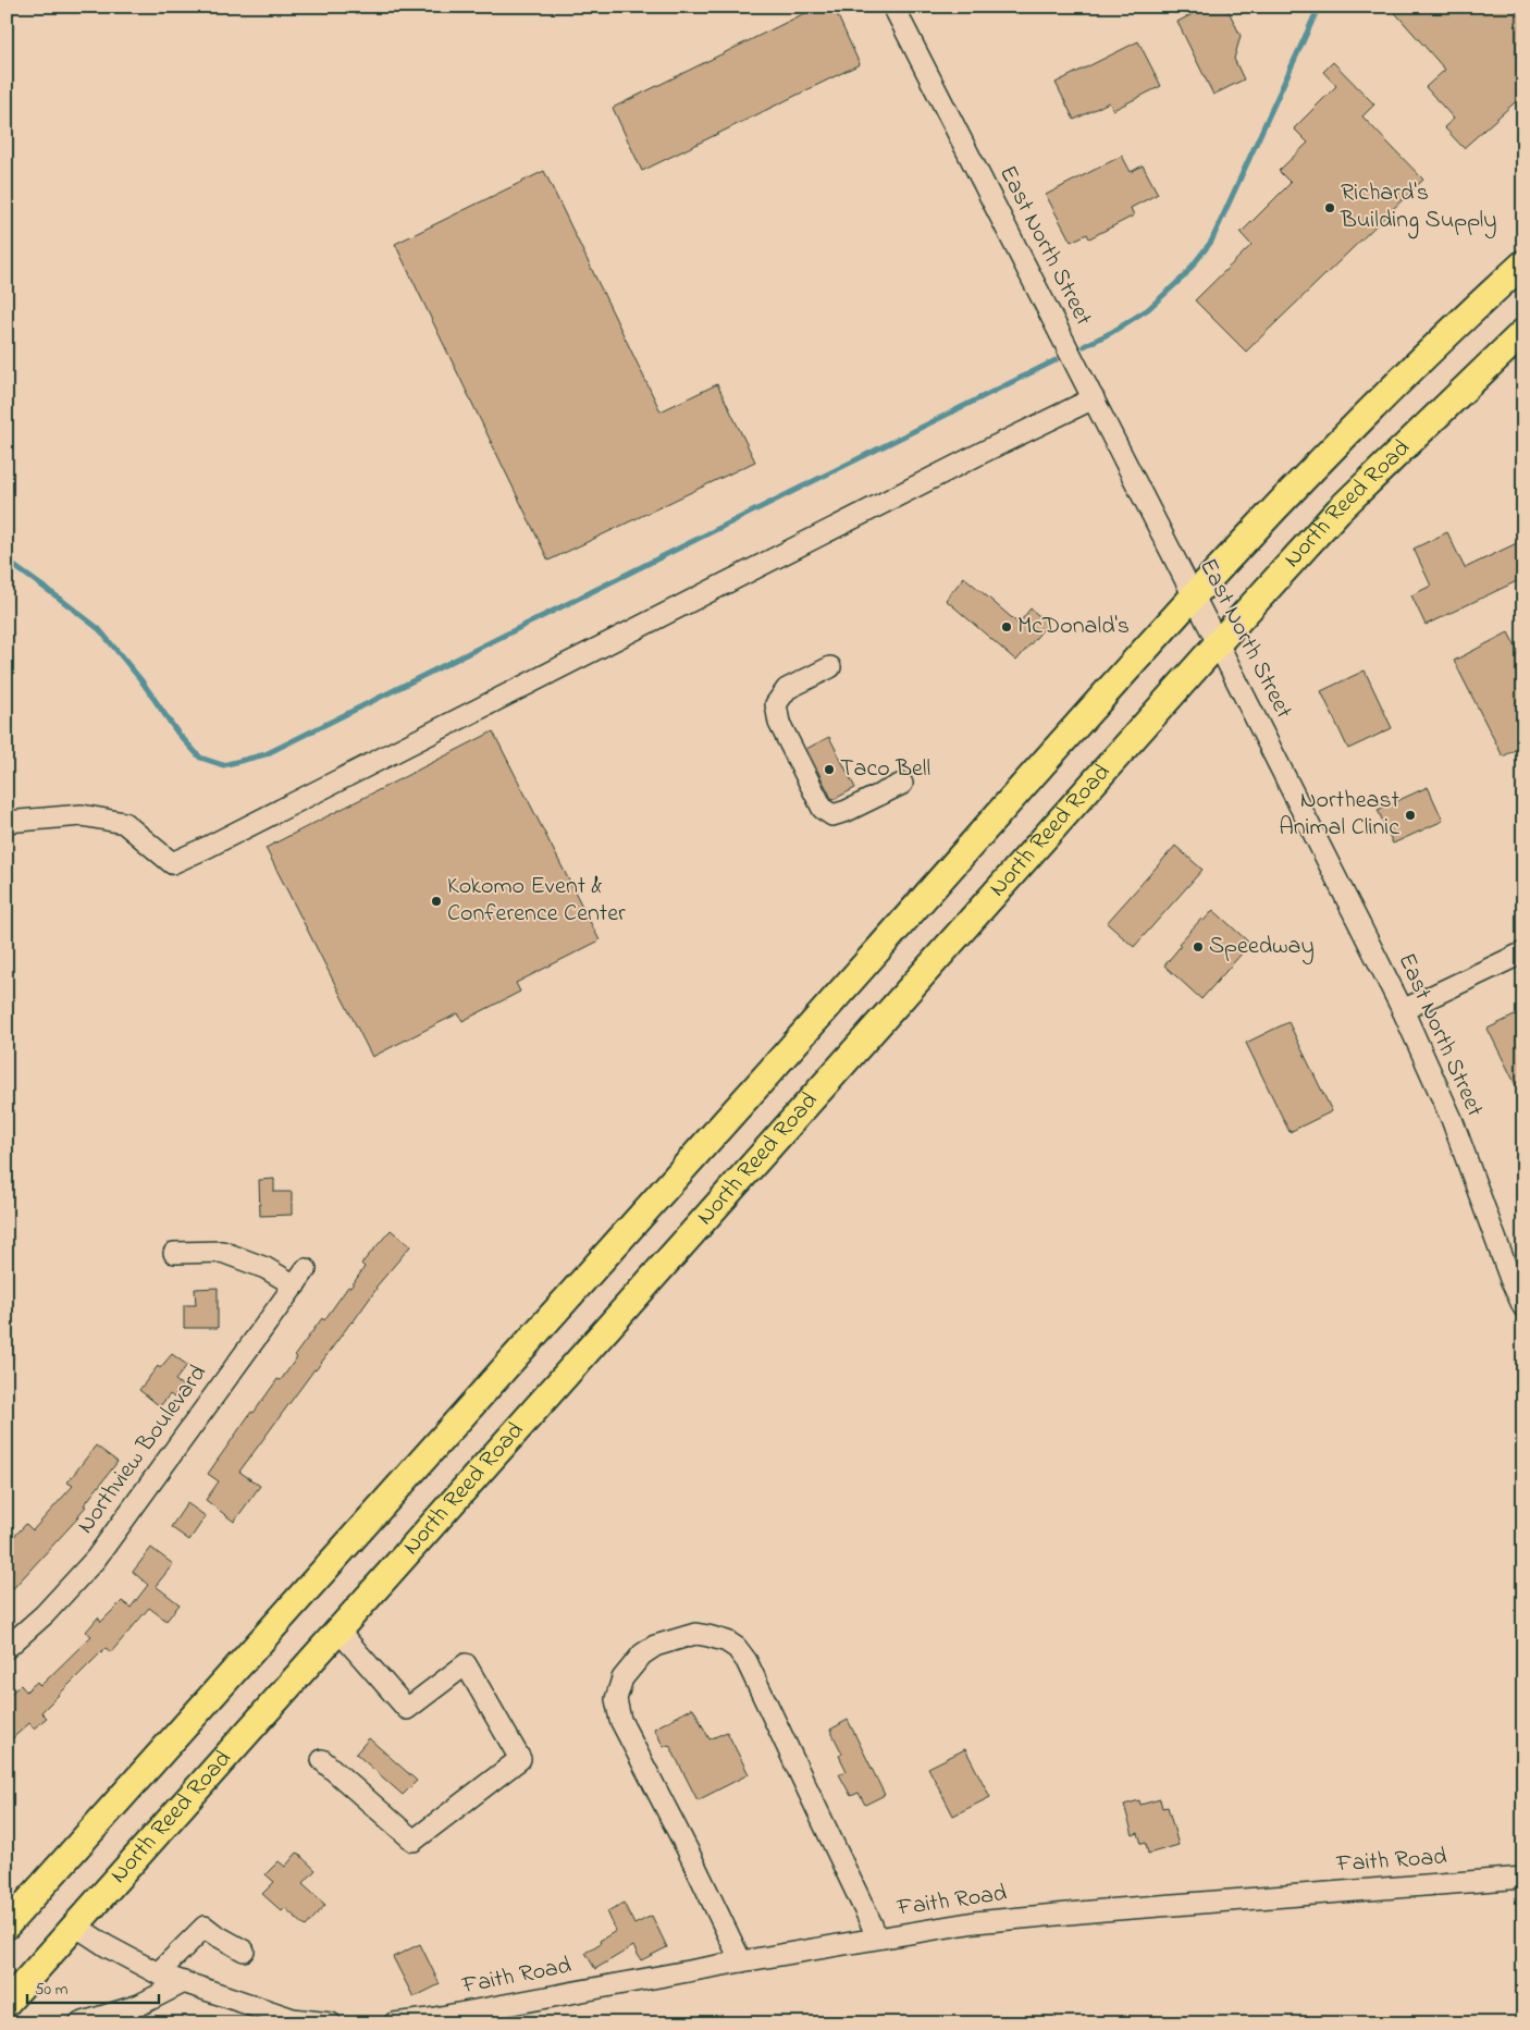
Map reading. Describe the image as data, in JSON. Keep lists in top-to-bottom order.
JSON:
{
  "streets": {
    "main road": ["North Reed Road"],
    "street": ["East North Street", "Northview Boulevard", "Faith Road"]
  },
  "crossings": [
    ["East North Street", "North Reed Road"]
  ],
  "places": [
    "Richard's Building Supply",
    "McDonald's",
    "Taco Bell",
    "Northeast Animal Clinic",
    "Kokomo Event & Conference Center",
    "Speedway"
  ],
  "scale_bar": "50 m"
}
